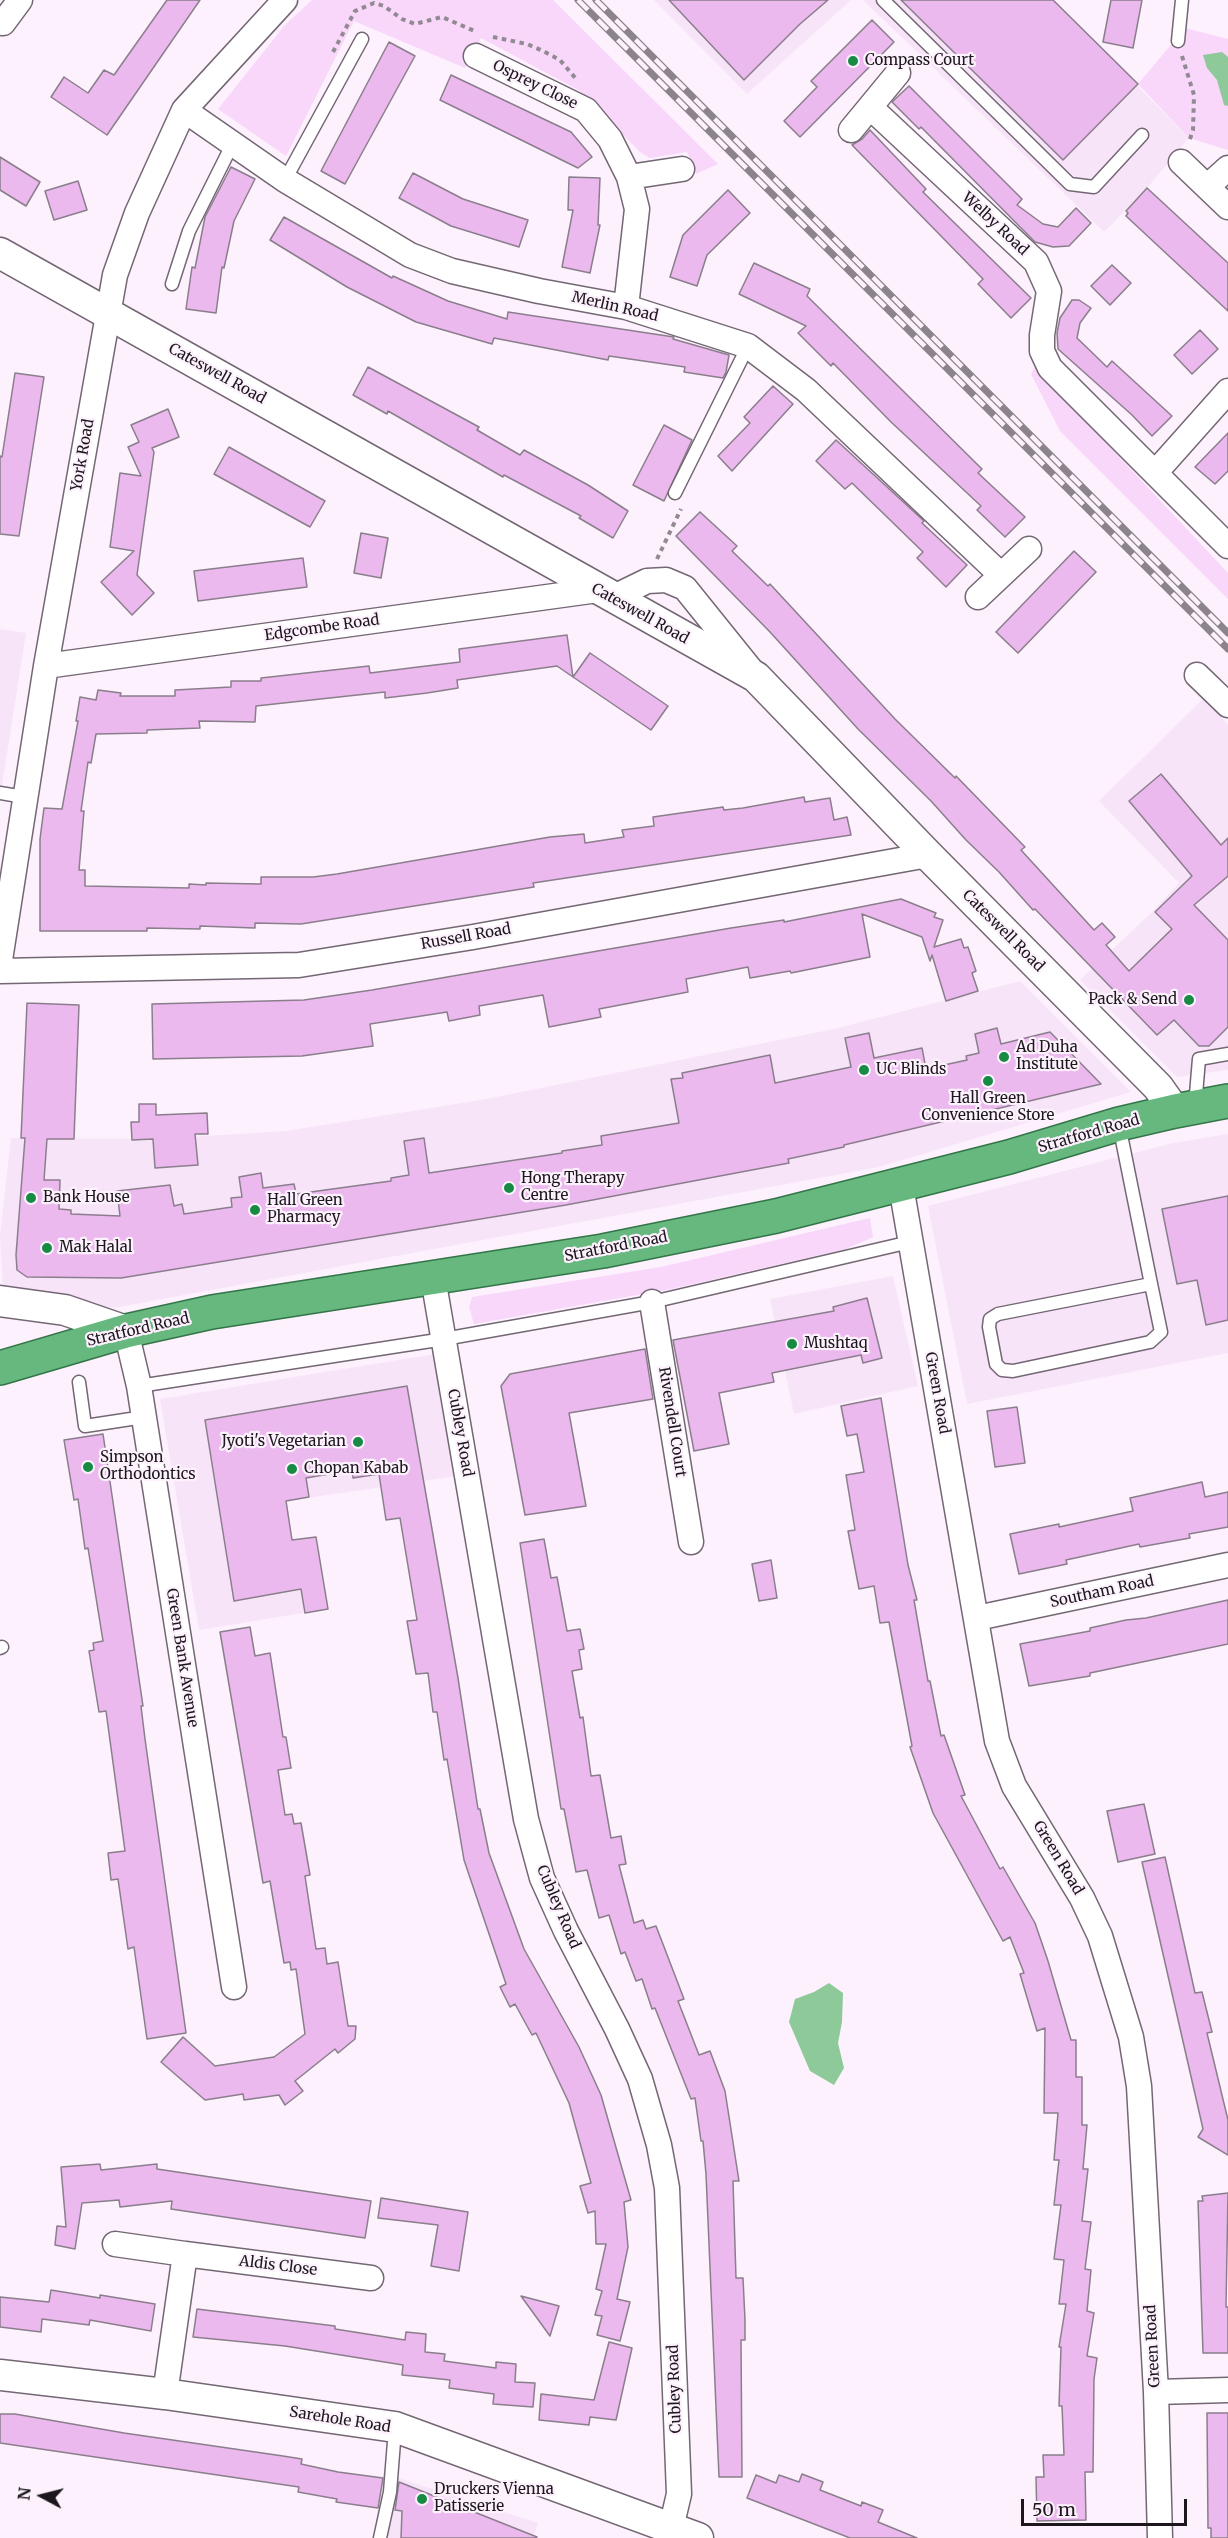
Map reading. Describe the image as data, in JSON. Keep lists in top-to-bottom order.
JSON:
{
  "streets": {
    "highway": ["Stratford Road"],
    "street": [
      "Osprey Close",
      "Welby Road",
      "Merlin Road",
      "Cateswell Road",
      "York Road",
      "Edgcombe Road",
      "Russell Road",
      "Green Road",
      "Rivendell Court",
      "Cubley Road",
      "Southam Road",
      "Green Bank Avenue",
      "Aldis Close",
      "Sarehole Road"
    ]
  },
  "crossings": [
    ["Osprey Close", "Merlin Road"],
    ["Merlin Road", "York Road"],
    ["Cateswell Road", "York Road"],
    ["Cateswell Road", "Edgcombe Road"],
    ["Cateswell Road", "Russell Road"],
    ["Cateswell Road", "Stratford Road"],
    ["York Road", "Edgcombe Road"],
    ["Stratford Road", "Green Road"],
    ["Stratford Road", "Cubley Road"],
    ["Stratford Road", "Green Bank Avenue"],
    ["Green Road", "Southam Road"],
    ["Cubley Road", "Sarehole Road"]
  ],
  "places": [
    "Compass Court",
    "Pack & Send",
    "Ad Duha Institute",
    "UC Blinds",
    "Hall Green Convenience Store",
    "Hong Therapy Centre",
    "Bank House",
    "Hall Green Pharmacy",
    "Mak Halal",
    "Mushtaq",
    "Jyoti's Vegetarian",
    "Simpson Orthodontics",
    "Chopan Kabab",
    "Druckers Vienna Patisserie"
  ],
  "scale_bar": "50 m",
  "north": "left"
}
